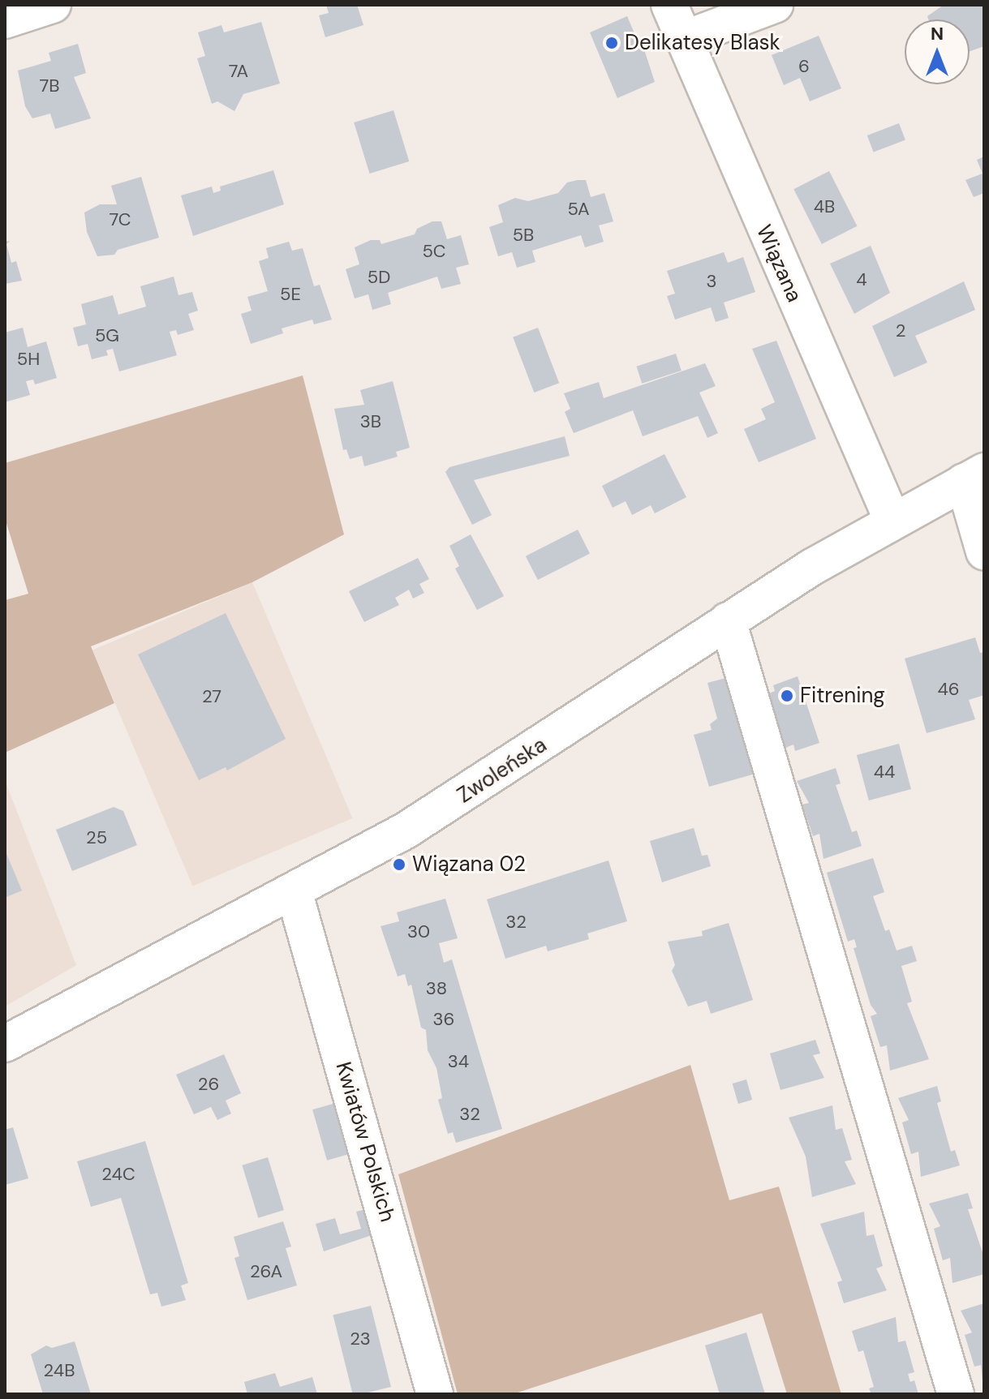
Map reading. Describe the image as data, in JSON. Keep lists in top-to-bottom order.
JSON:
{
  "streets": {
    "street": ["Wiązana", "Zwoleńska", "Kwiatów Polskich"]
  },
  "crossings": [
    ["Wiązana", "Zwoleńska"],
    ["Zwoleńska", "Kwiatów Polskich"]
  ],
  "places": ["Delikatesy Blask", "Fitrening", "Wiązana 02"],
  "house_numbers": [
    "6",
    "7A",
    "7B",
    "4B",
    "5A",
    "7C",
    "5B",
    "5C",
    "5D",
    "4",
    "3",
    "5E",
    "2",
    "5G",
    "5H",
    "3B",
    "46",
    "27",
    "44",
    "25",
    "32",
    "30",
    "38",
    "36",
    "34",
    "26",
    "32",
    "24C",
    "26A",
    "23",
    "24B"
  ],
  "north": "top"
}
